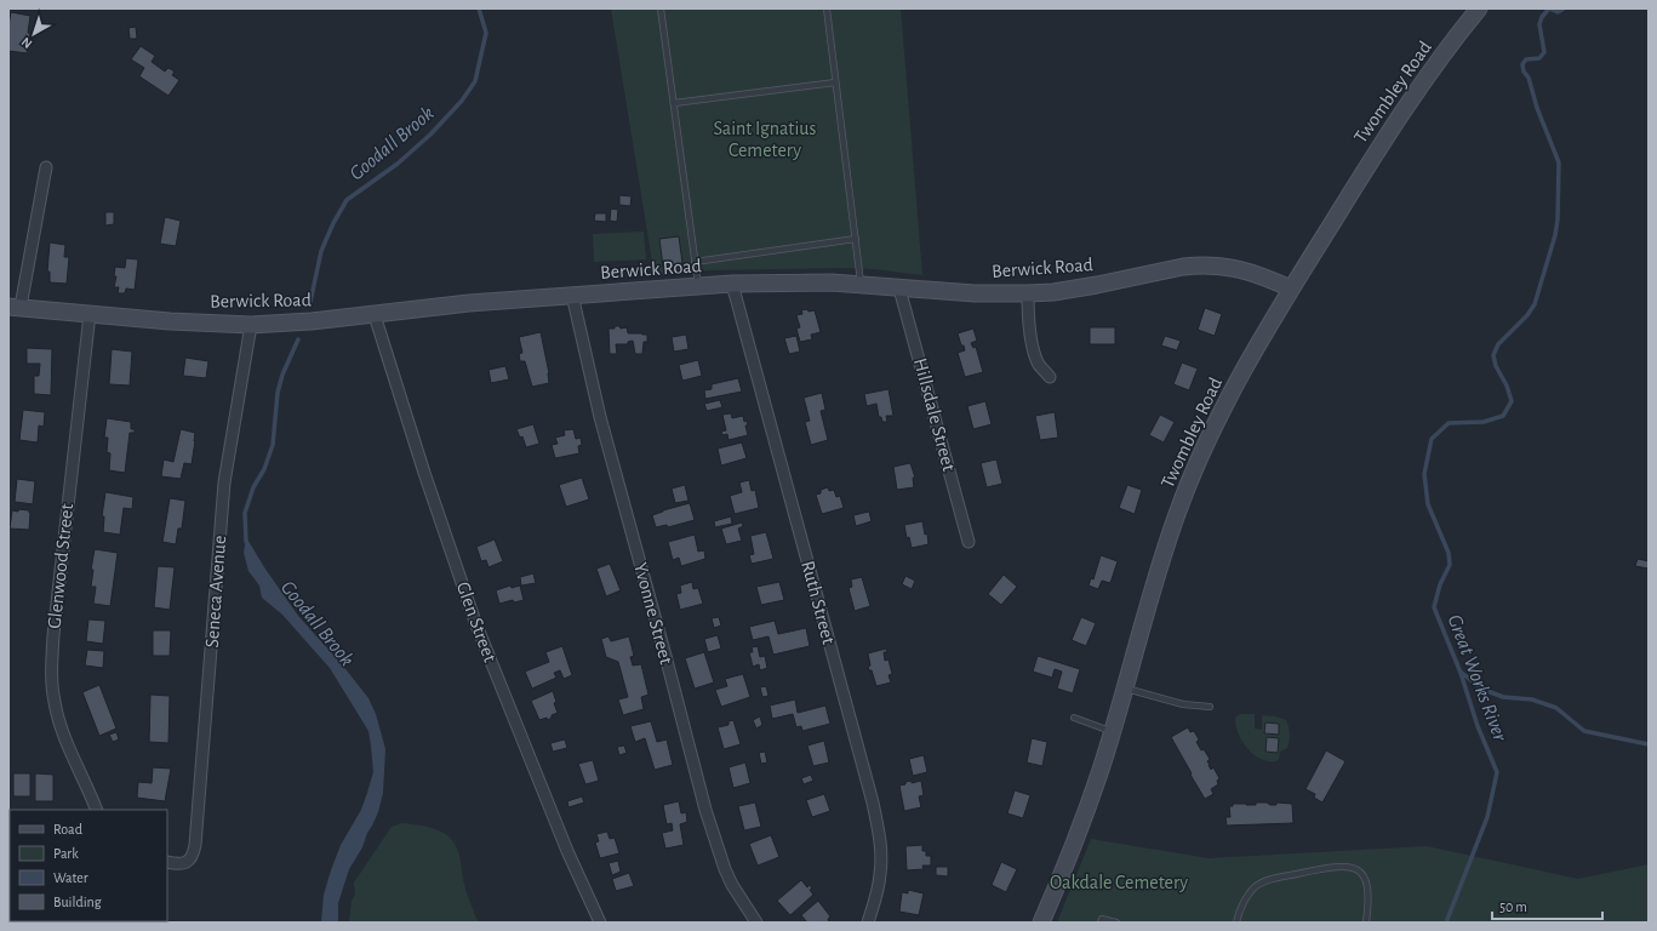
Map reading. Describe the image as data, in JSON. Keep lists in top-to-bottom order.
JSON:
{
  "streets": {
    "street": [
      "Twombley Road",
      "Berwick Road",
      "Hillsdale Street",
      "Glenwood Street",
      "Seneca Avenue",
      "Ruth Street",
      "Yvonne Street",
      "Glen Street"
    ]
  },
  "crossings": [
    ["Twombley Road", "Berwick Road"],
    ["Berwick Road", "Hillsdale Street"],
    ["Berwick Road", "Glenwood Street"],
    ["Berwick Road", "Seneca Avenue"],
    ["Berwick Road", "Ruth Street"],
    ["Berwick Road", "Yvonne Street"],
    ["Berwick Road", "Glen Street"]
  ],
  "water": ["Goodall Brook", "Great Works River"],
  "parks": ["Saint Ignatius Cemetery", "Oakdale Cemetery"],
  "legend": [
    "Road",
    "Park",
    "Water",
    "Building"
  ],
  "scale_bar": "50 m",
  "north": "bottom left"
}
